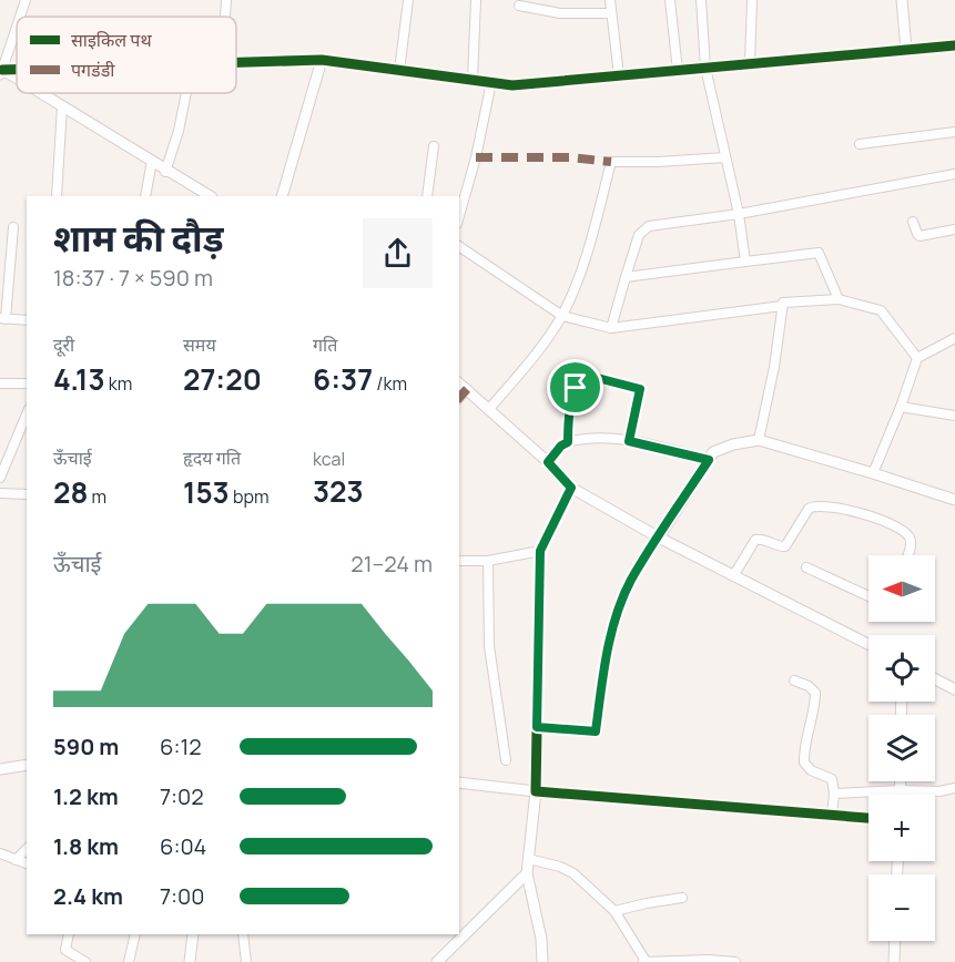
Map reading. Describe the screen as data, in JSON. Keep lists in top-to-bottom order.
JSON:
{
  "legend": ["साइकिल पथ", "पगडंडी"],
  "north": "left",
  "page": {
    "heading": ["शाम की दौड़", "18:37 · 7 × 590 m"],
    "stats": [
      ["दूरी", "4.13 km"],
      ["समय", "27:20"],
      ["गति", "6:37 /km"],
      ["ऊँचाई", "28 m"],
      ["हृदय गति", "153 bpm"],
      ["kcal", "323"]
    ],
    "chart": ["ऊँचाई", "21–24 m"],
    "map_buttons": ["+", "−"],
    "list": [
      {
        "name": "590 m",
        "note": "6:12"
      },
      {
        "name": "1.2 km",
        "note": "7:02"
      },
      {
        "name": "1.8 km",
        "note": "6:04"
      },
      {
        "name": "2.4 km",
        "note": "7:00"
      }
    ]
  }
}
